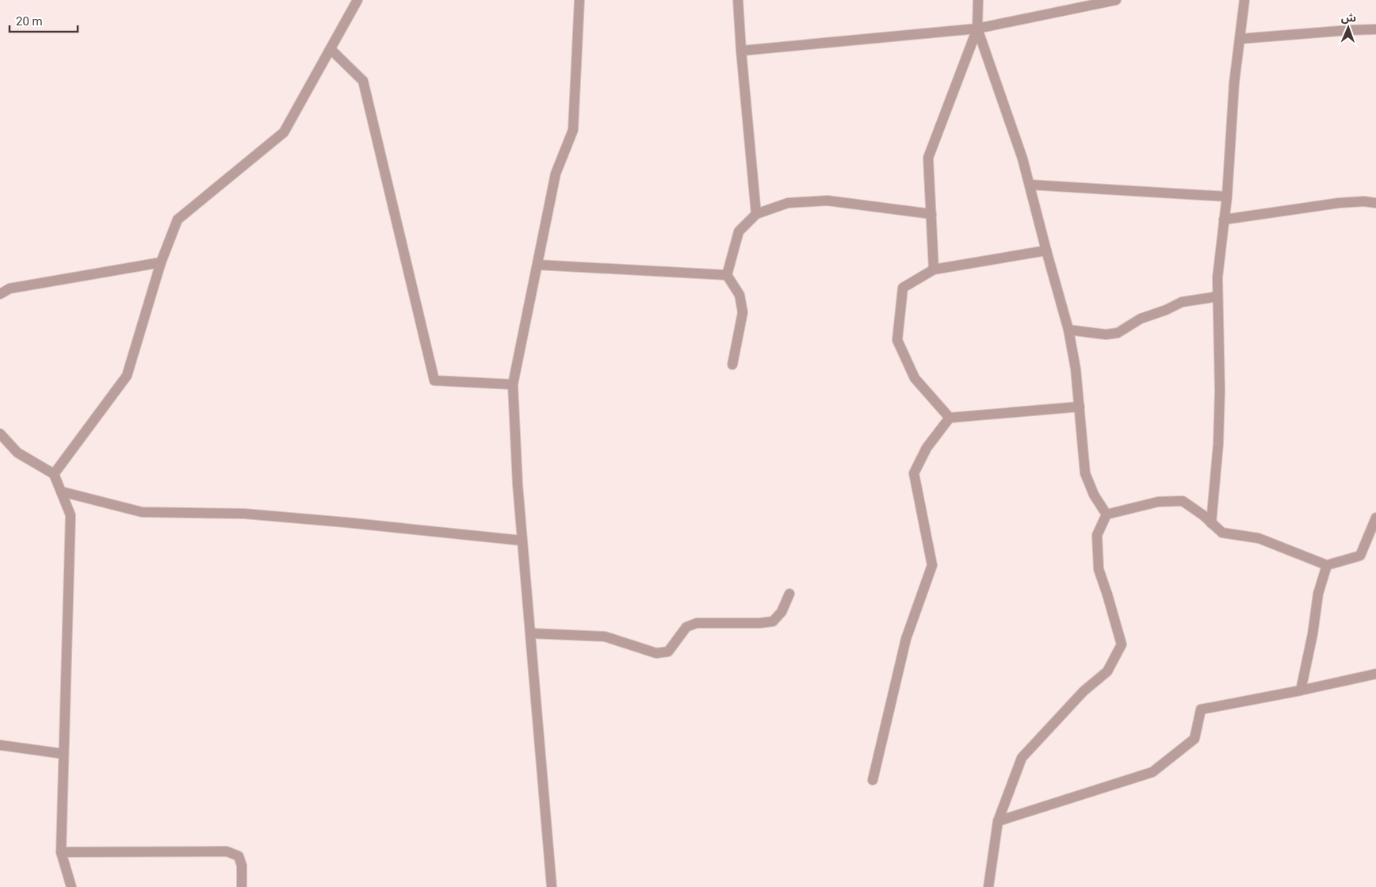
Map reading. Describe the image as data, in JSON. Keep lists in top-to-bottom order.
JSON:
{
  "scale_bar": "20 m",
  "north": "top"
}
